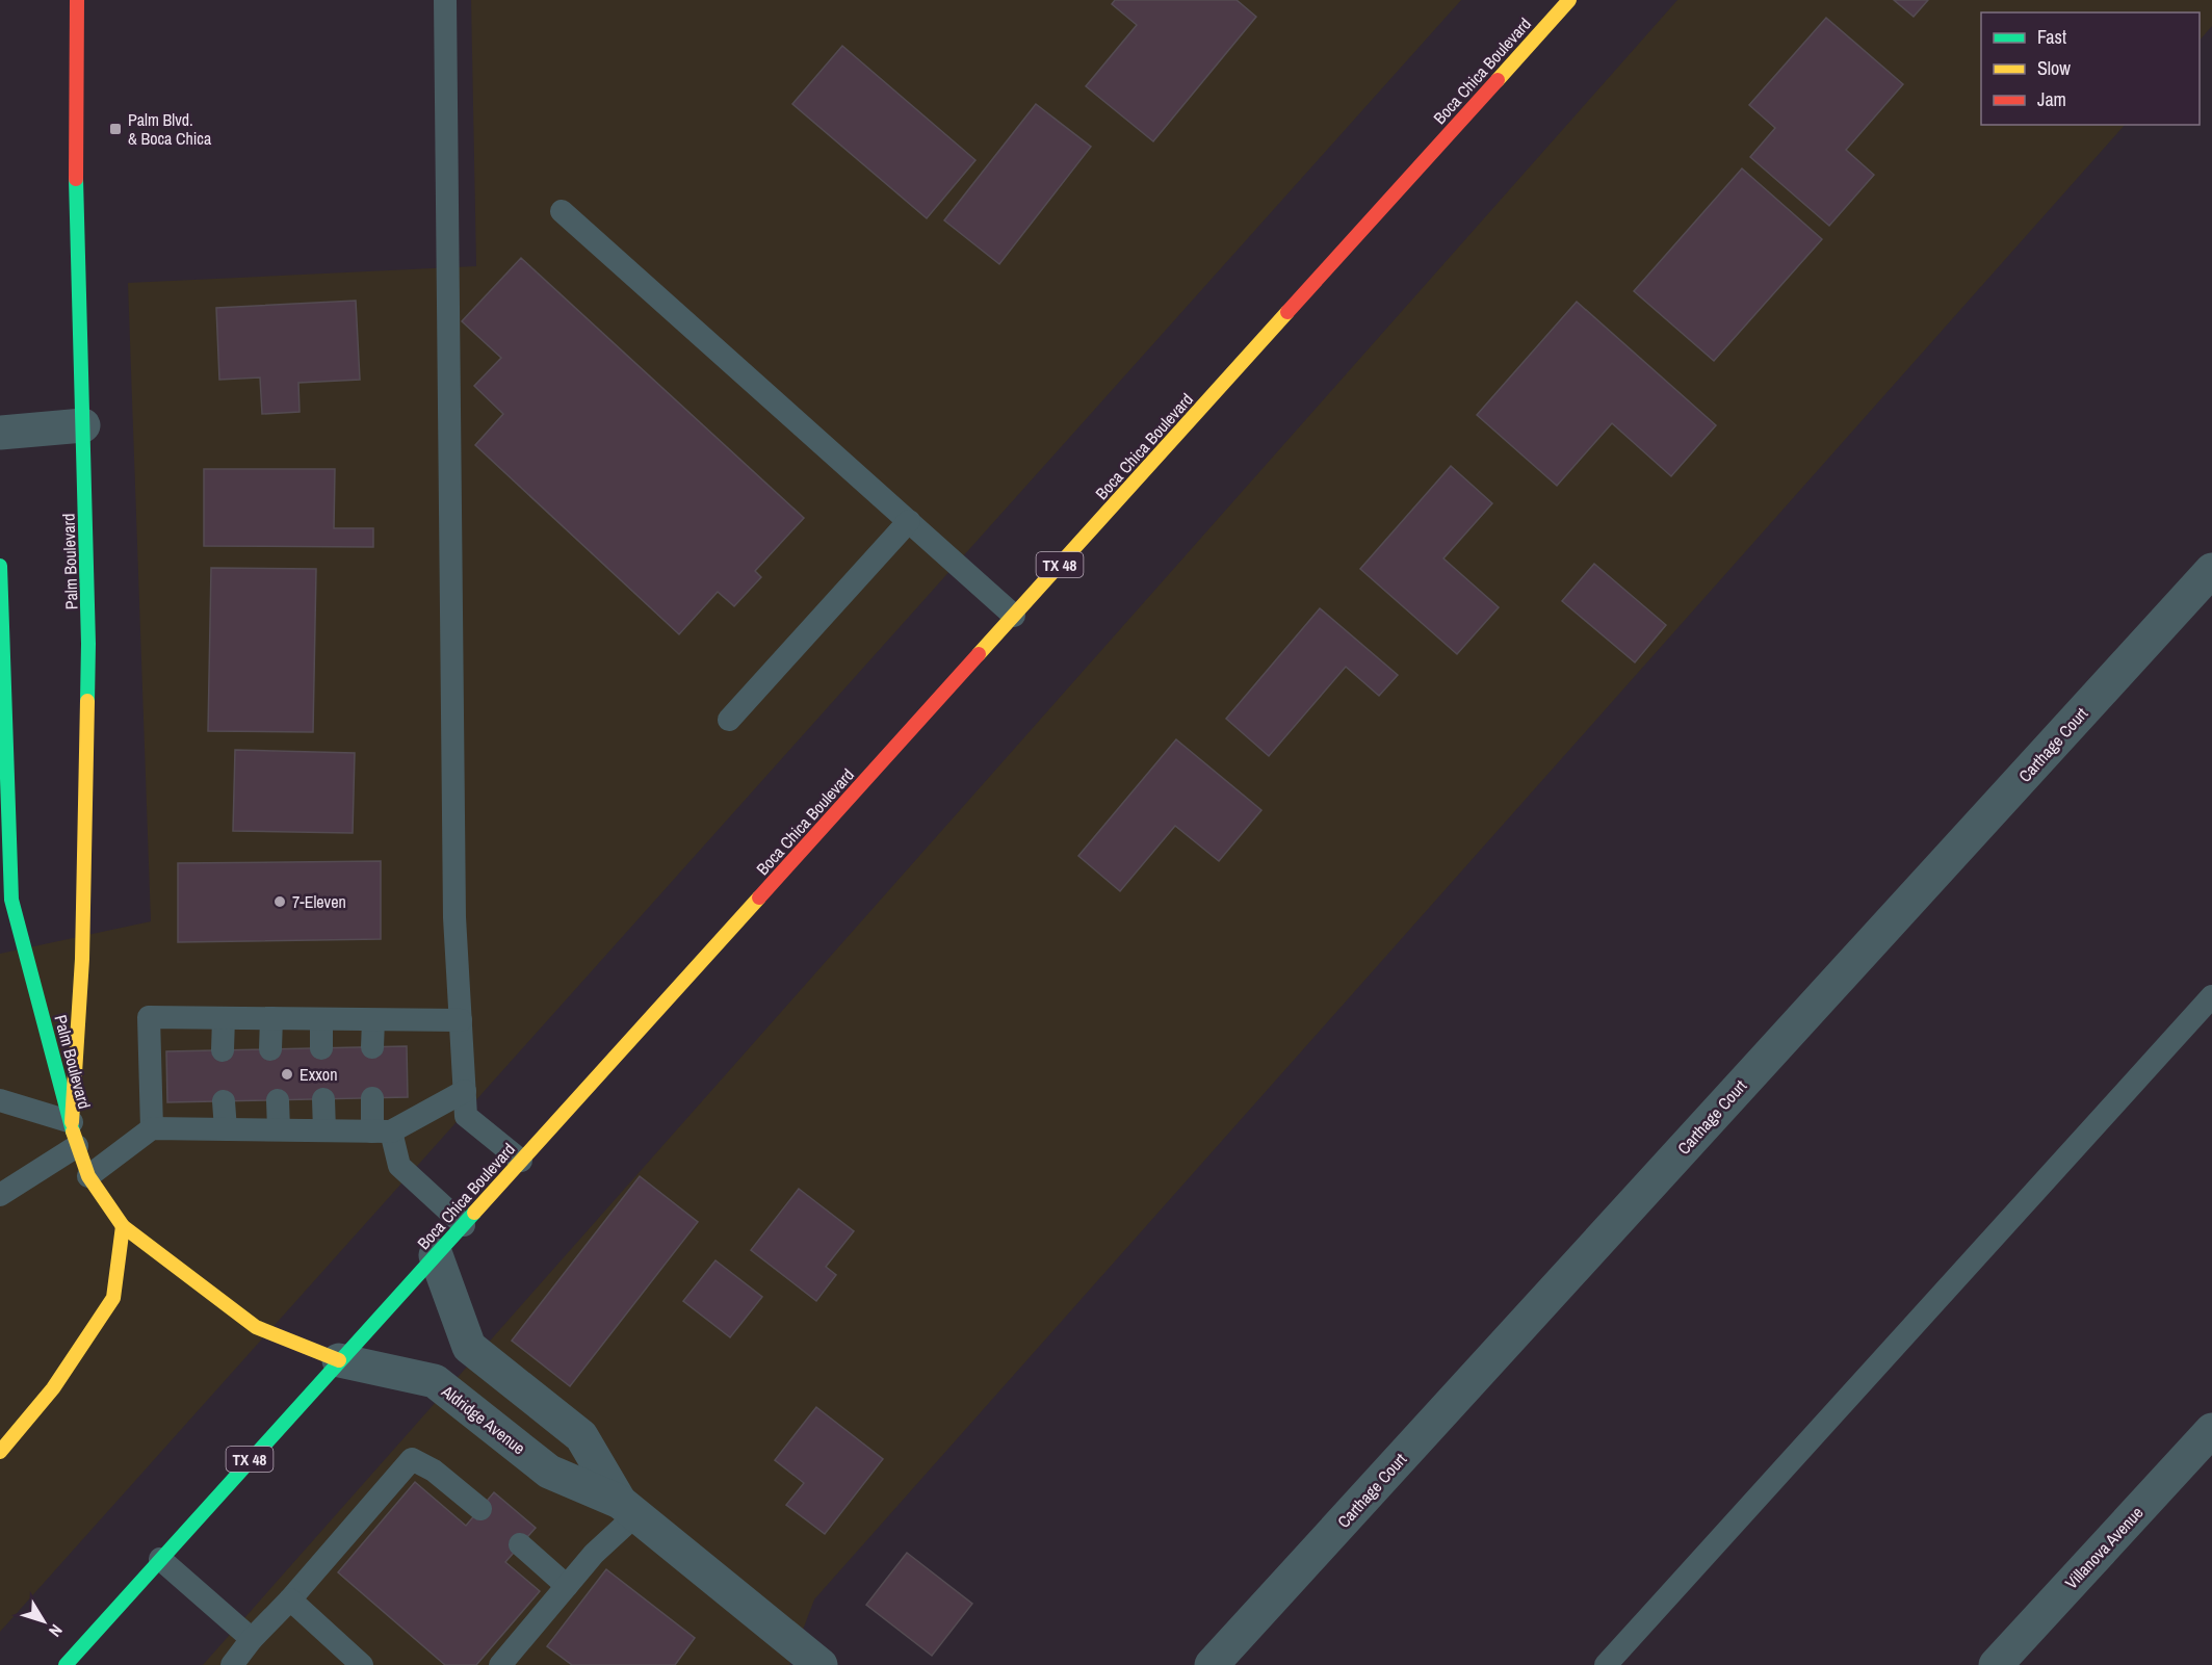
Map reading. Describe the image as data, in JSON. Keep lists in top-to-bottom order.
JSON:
{
  "streets": {
    "main road": ["Boca Chica Boulevard", "Palm Boulevard", "TX 48"],
    "street": ["Carthage Court", "Aldridge Avenue", "Villanova Avenue"]
  },
  "crossings": [
    ["Boca Chica Boulevard", "Palm Boulevard"],
    ["Boca Chica Boulevard", "Aldridge Avenue"],
    ["Palm Boulevard", "Aldridge Avenue"]
  ],
  "places": {
    "transit": ["Palm Blvd. & Boca Chica"],
    "other": ["7-Eleven", "Exxon"]
  },
  "legend": ["Fast", "Slow", "Jam"],
  "north": "bottom right"
}
